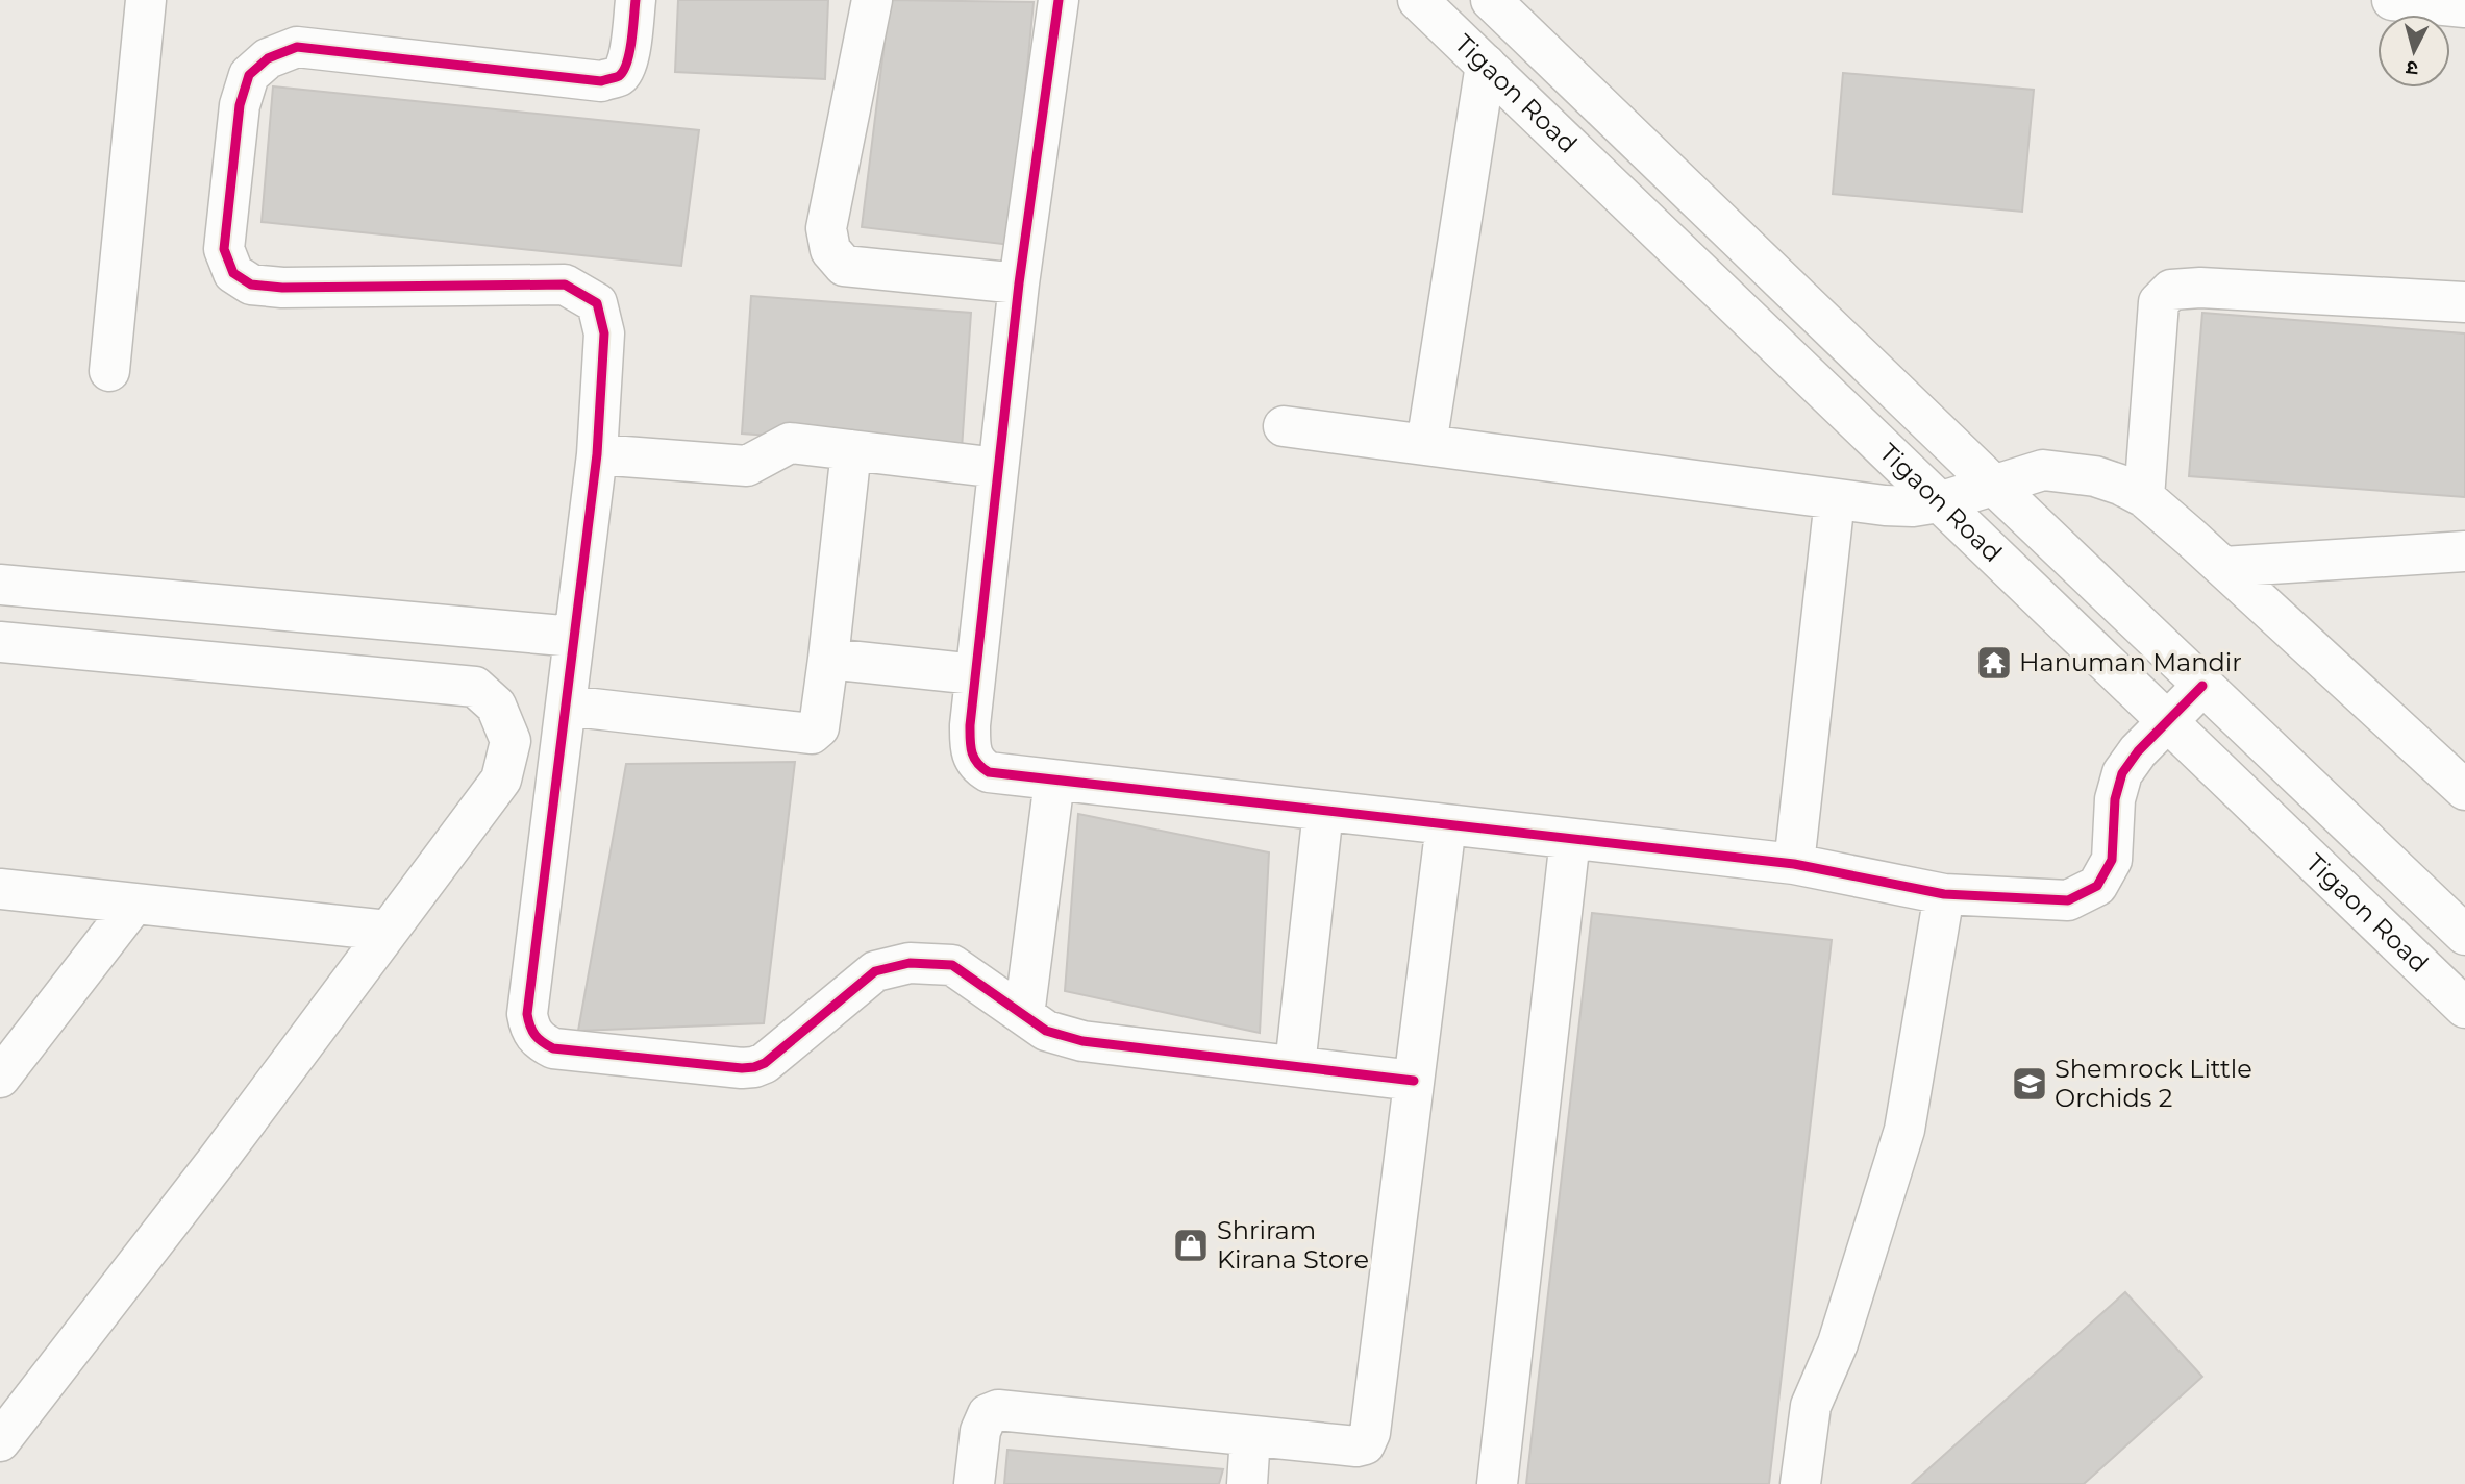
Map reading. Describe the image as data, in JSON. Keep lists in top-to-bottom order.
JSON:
{
  "streets": {
    "street": ["Tigaon Road"]
  },
  "places": {
    "temple": ["Hanuman Mandir"],
    "school or university": ["Shemrock Little Orchids 2"],
    "shop": ["Shriram Kirana Store"]
  },
  "north": "bottom"
}
